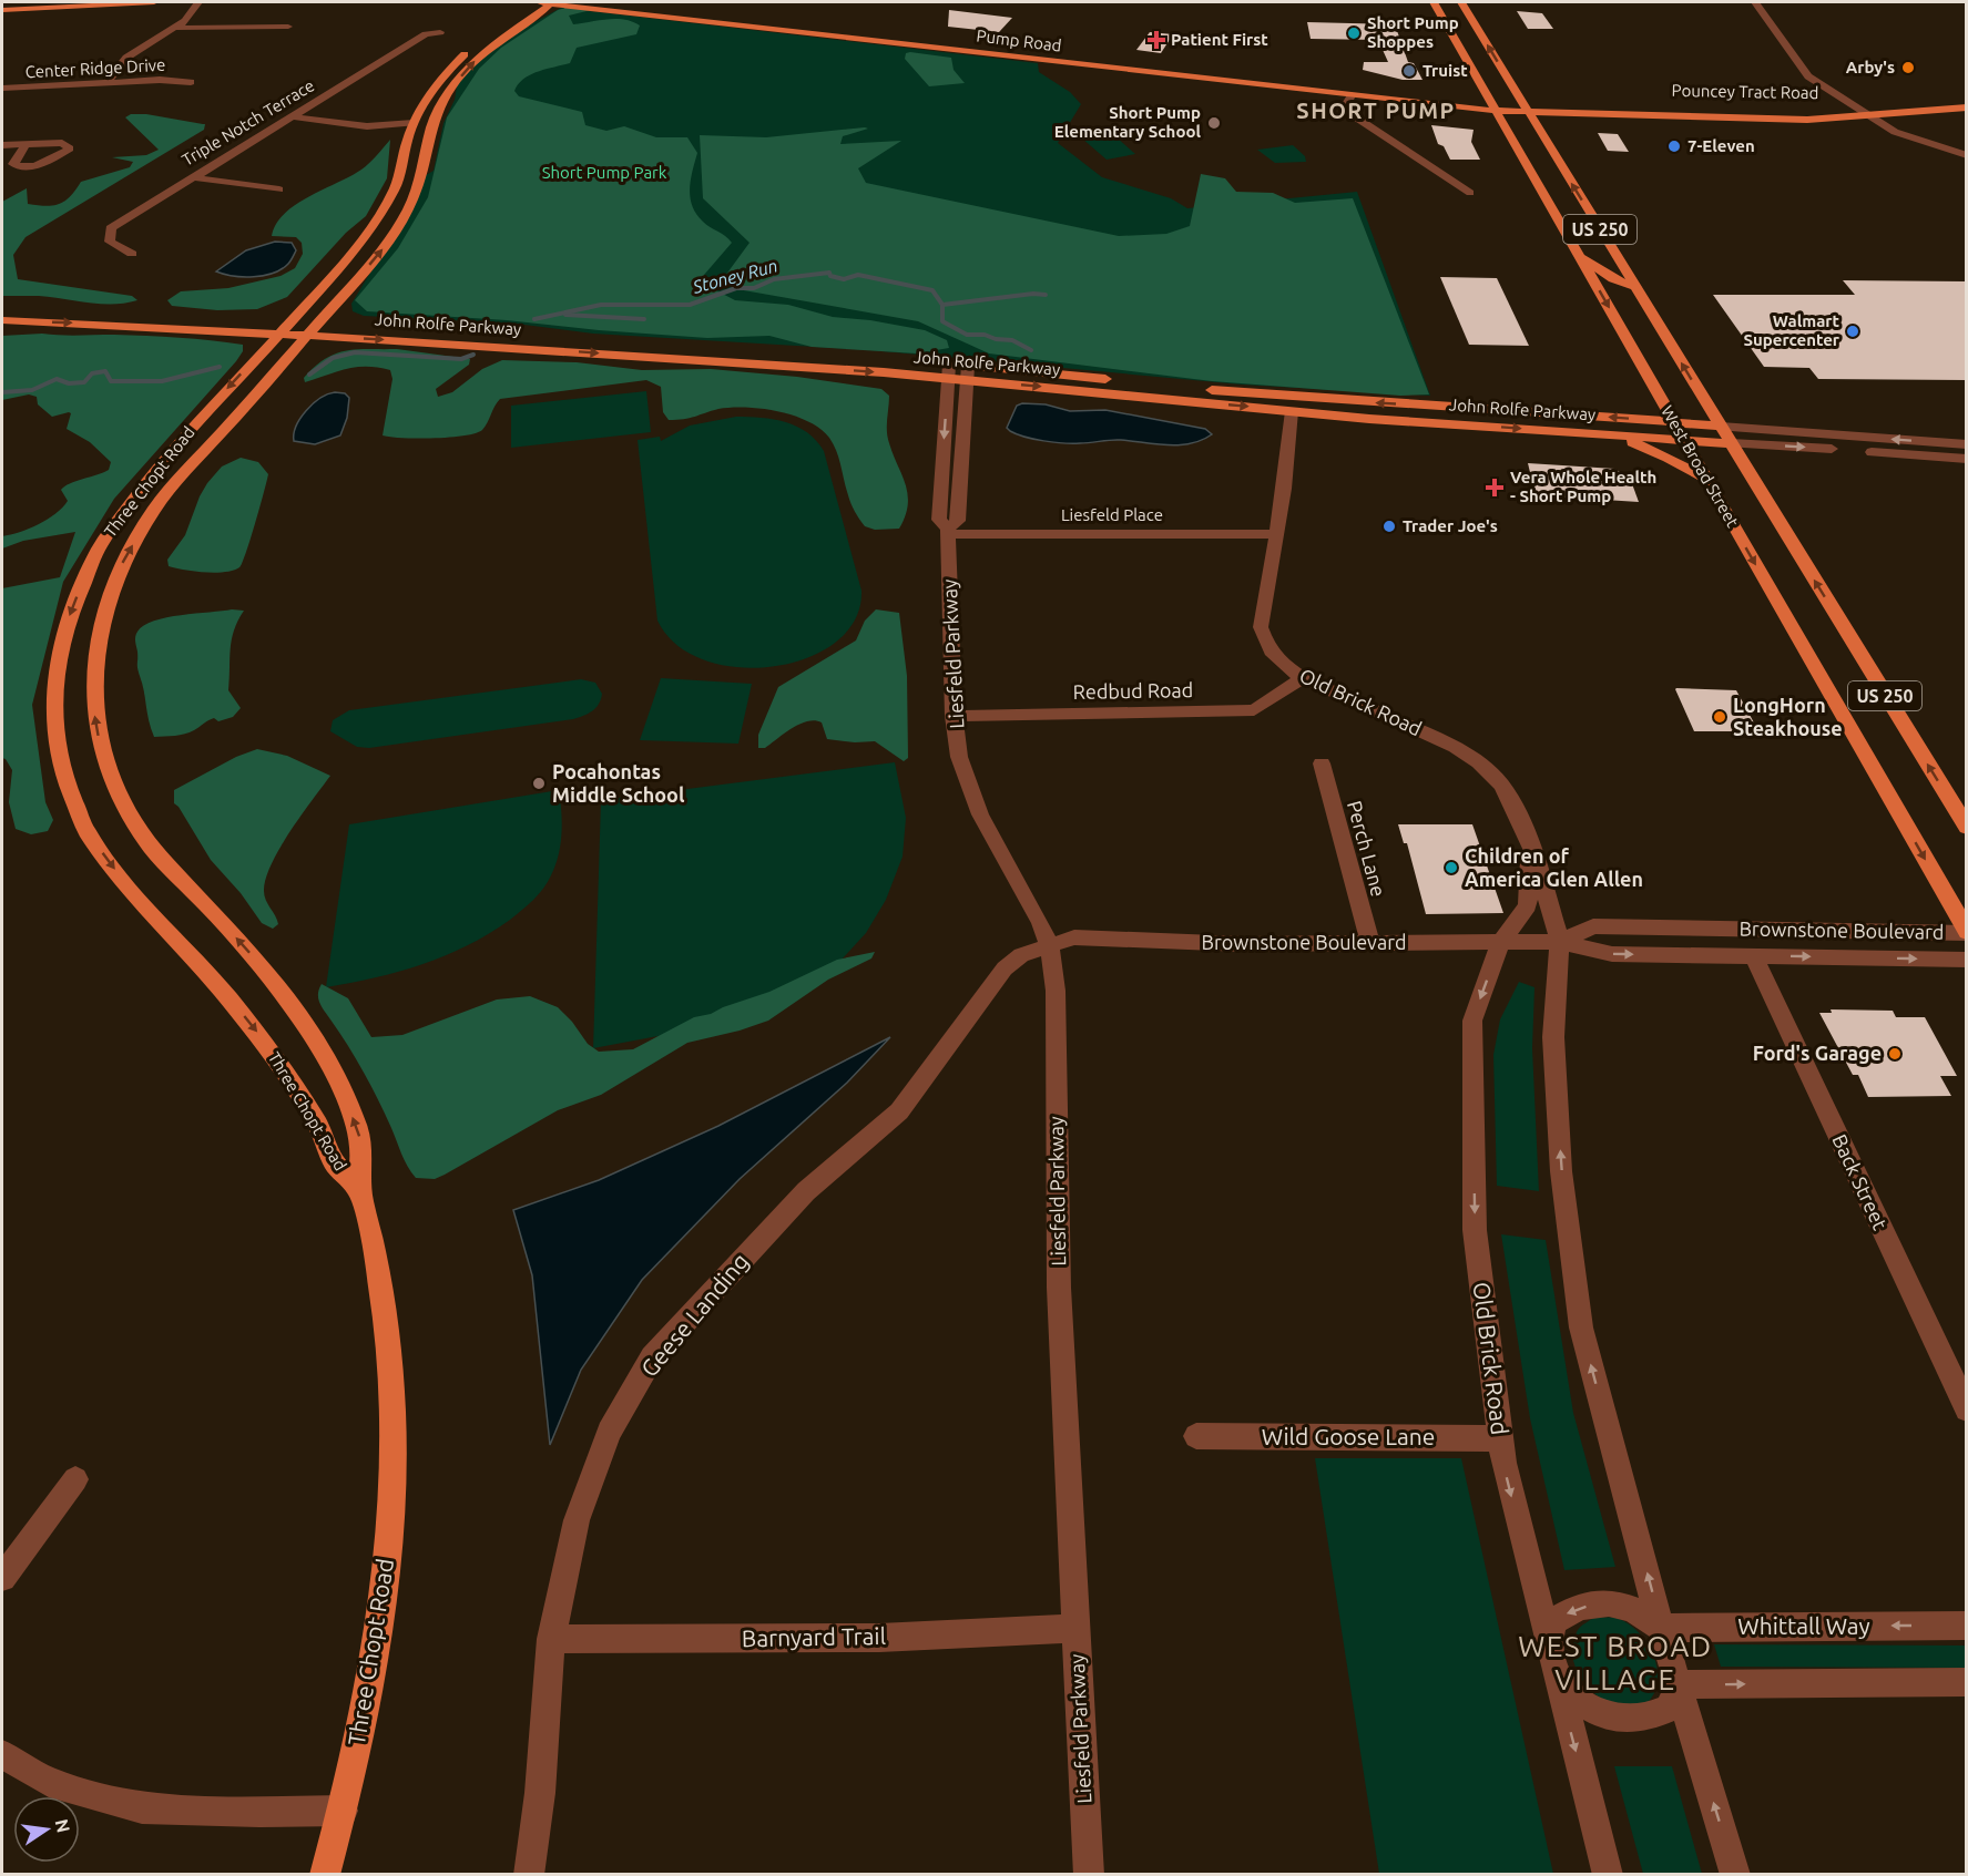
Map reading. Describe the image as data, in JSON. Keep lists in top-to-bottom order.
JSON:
{
  "streets": {
    "main road": [
      "Pump Road",
      "Pouncey Tract Road",
      "US 250",
      "John Rolfe Parkway",
      "West Broad Street",
      "Three Chopt Road"
    ],
    "street": [
      "Center Ridge Drive",
      "Triple Notch Terrace",
      "Liesfeld Place",
      "Liesfeld Parkway",
      "Redbud Road",
      "Old Brick Road",
      "Perch Lane",
      "Brownstone Boulevard",
      "Back Street",
      "Geese Landing",
      "Wild Goose Lane",
      "Whittall Way",
      "Barnyard Trail"
    ]
  },
  "crossings": [
    ["Pump Road", "West Broad Street"],
    ["Pump Road", "Three Chopt Road"],
    ["Pouncey Tract Road", "West Broad Street"],
    ["John Rolfe Parkway", "West Broad Street"],
    ["John Rolfe Parkway", "Three Chopt Road"],
    ["John Rolfe Parkway", "Liesfeld Parkway"],
    ["John Rolfe Parkway", "Old Brick Road"],
    ["West Broad Street", "Brownstone Boulevard"],
    ["Liesfeld Place", "Liesfeld Parkway"],
    ["Liesfeld Place", "Old Brick Road"],
    ["Liesfeld Parkway", "Redbud Road"],
    ["Liesfeld Parkway", "Brownstone Boulevard"],
    ["Liesfeld Parkway", "Geese Landing"],
    ["Liesfeld Parkway", "Barnyard Trail"],
    ["Redbud Road", "Old Brick Road"],
    ["Old Brick Road", "Brownstone Boulevard"],
    ["Old Brick Road", "Wild Goose Lane"],
    ["Old Brick Road", "Whittall Way"],
    ["Perch Lane", "Brownstone Boulevard"],
    ["Brownstone Boulevard", "Back Street"],
    ["Brownstone Boulevard", "Geese Landing"],
    ["Geese Landing", "Barnyard Trail"]
  ],
  "districts": ["SHORT PUMP", "WEST BROAD VILLAGE"],
  "water": ["Stoney Run"],
  "parks": ["Short Pump Park"],
  "places": {
    "other": [
      "Short Pump Shoppes",
      "Arby's",
      "Truist",
      "Short Pump Elementary School",
      "7-Eleven",
      "Walmart Supercenter",
      "Trader Joe's",
      "LongHorn Steakhouse",
      "Pocahontas Middle School",
      "Children of America Glen Allen",
      "Ford's Garage"
    ],
    "health": ["Patient First", "Vera Whole Health - Short Pump"]
  },
  "north": "right"
}
